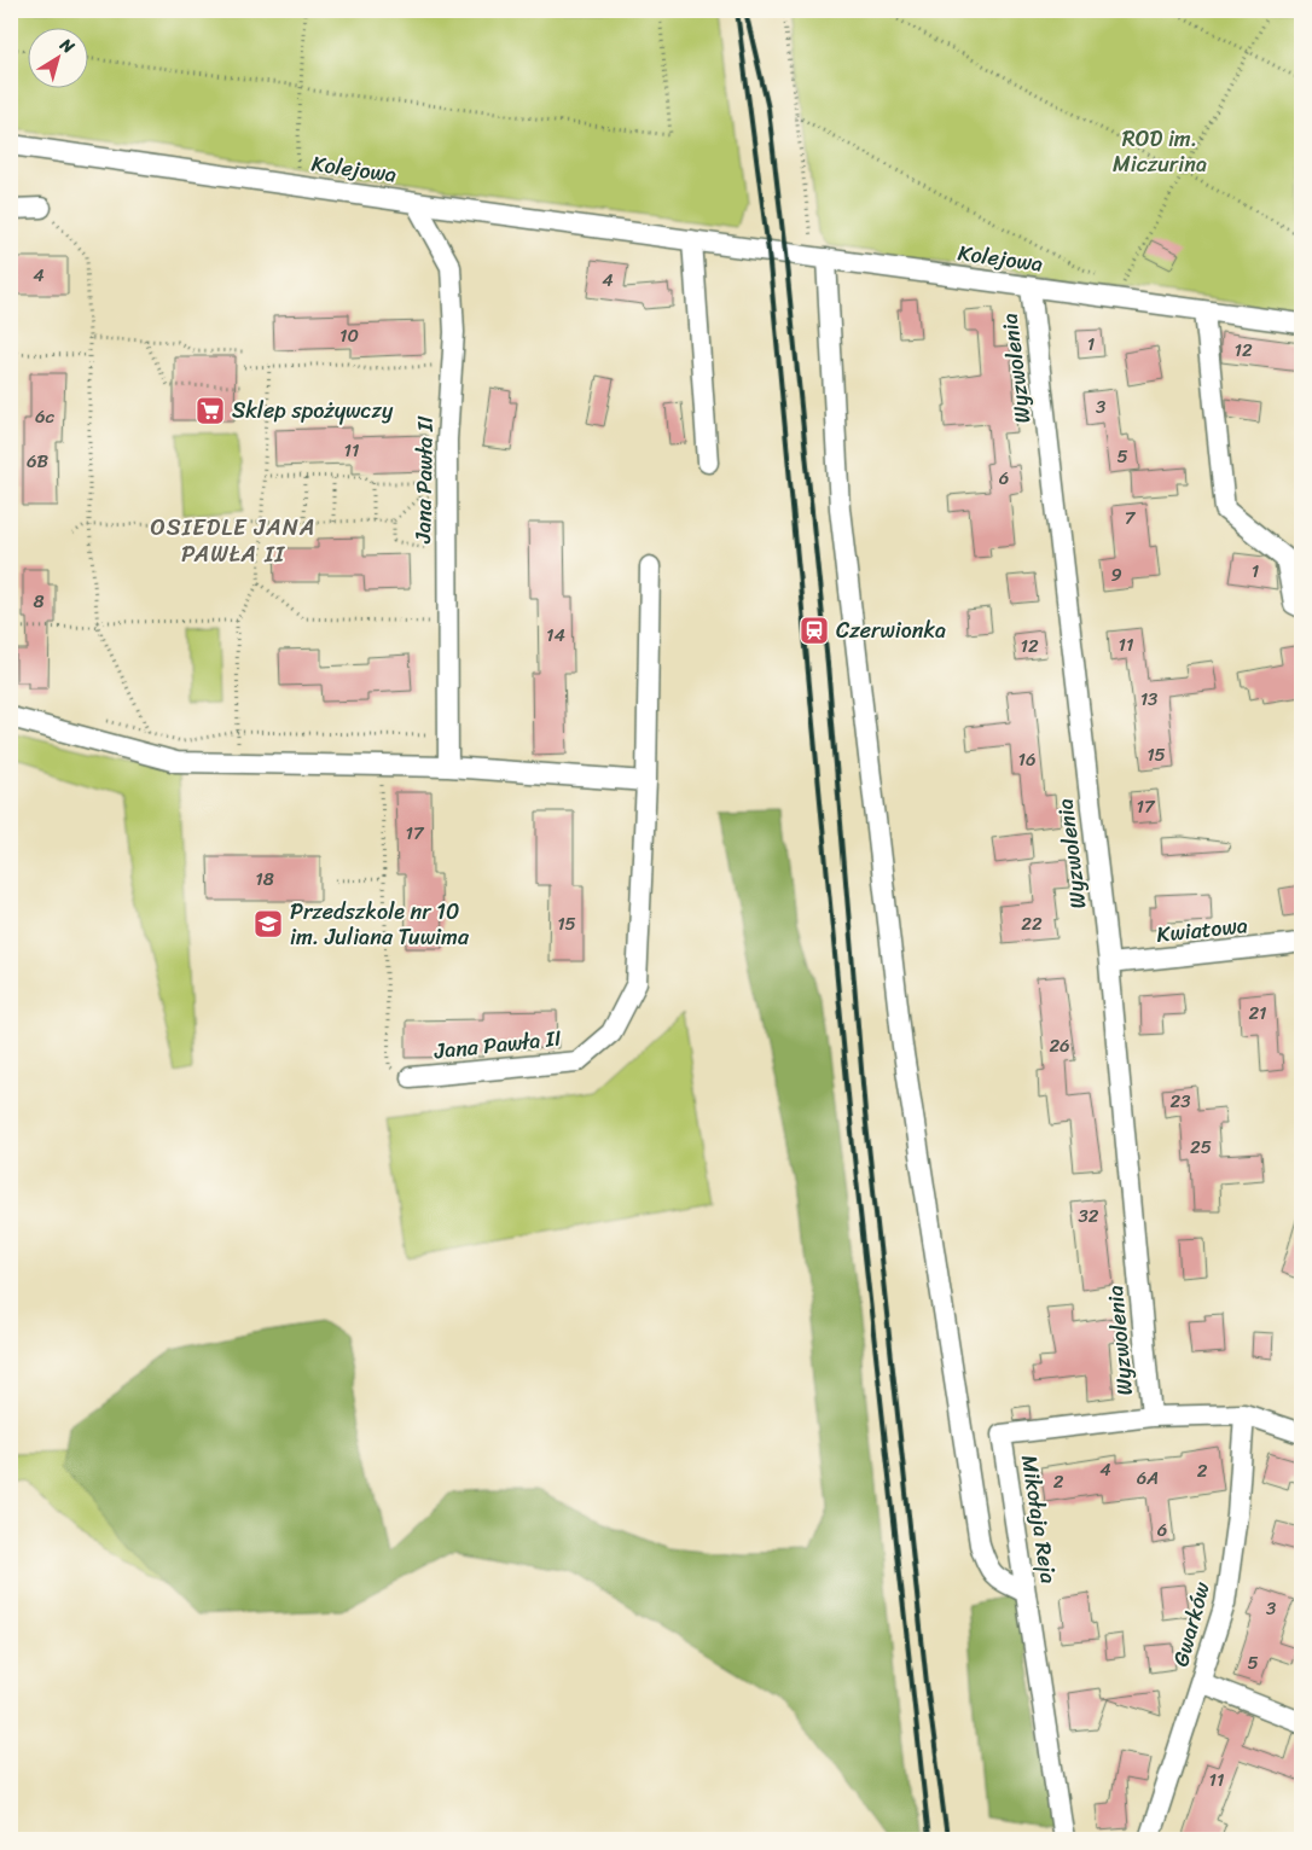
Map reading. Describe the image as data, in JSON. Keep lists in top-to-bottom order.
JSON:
{
  "streets": {
    "street": [
      "Kolejowa",
      "Wyzwolenia",
      "Jana Pawła II",
      "Kwiatowa",
      "Mikołaja Reja",
      "Gwarków"
    ]
  },
  "crossings": [
    ["Kolejowa", "Wyzwolenia"],
    ["Kolejowa", "Jana Pawła II"],
    ["Wyzwolenia", "Kwiatowa"],
    ["Wyzwolenia", "Mikołaja Reja"],
    ["Mikołaja Reja", "Gwarków"]
  ],
  "districts": ["OSIEDLE JANA PAWŁA II"],
  "parks": ["ROD im. Miczurina"],
  "places": {
    "supermarket": ["Sklep spożywczy"],
    "station": ["Czerwionka"],
    "school or university": ["Przedszkole nr 10 im. Juliana Tuwima"]
  },
  "house_numbers": [
    "4",
    "4",
    "10",
    "1",
    "12",
    "3",
    "6c",
    "11",
    "5",
    "6B",
    "6",
    "7",
    "1",
    "9",
    "8",
    "14",
    "11",
    "12",
    "13",
    "15",
    "16",
    "17",
    "17",
    "18",
    "15",
    "22",
    "21",
    "26",
    "23",
    "25",
    "32",
    "4",
    "2",
    "6A",
    "2",
    "6",
    "3",
    "5",
    "11"
  ],
  "north": "top right"
}
